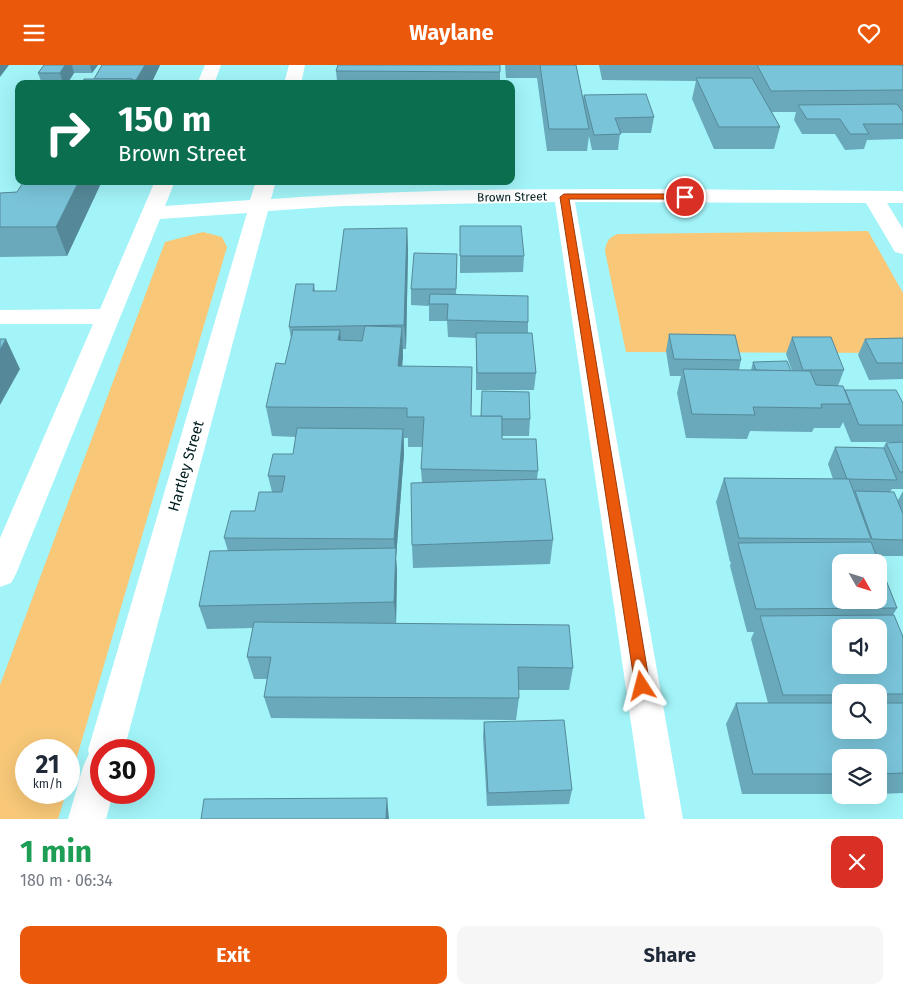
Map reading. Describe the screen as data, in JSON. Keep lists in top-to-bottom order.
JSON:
{
  "streets": {
    "street": ["Brown Street", "Hartley Street"]
  },
  "crossings": [
    ["Brown Street", "Hartley Street"]
  ],
  "north": "bottom right",
  "page": {
    "header": "Waylane",
    "turn": ["150 m", "Brown Street"],
    "speed": "21 km/h",
    "limit": "30",
    "heading": ["1 min", "180 m · 06:34"],
    "buttons": ["Exit", "Share"]
  }
}
